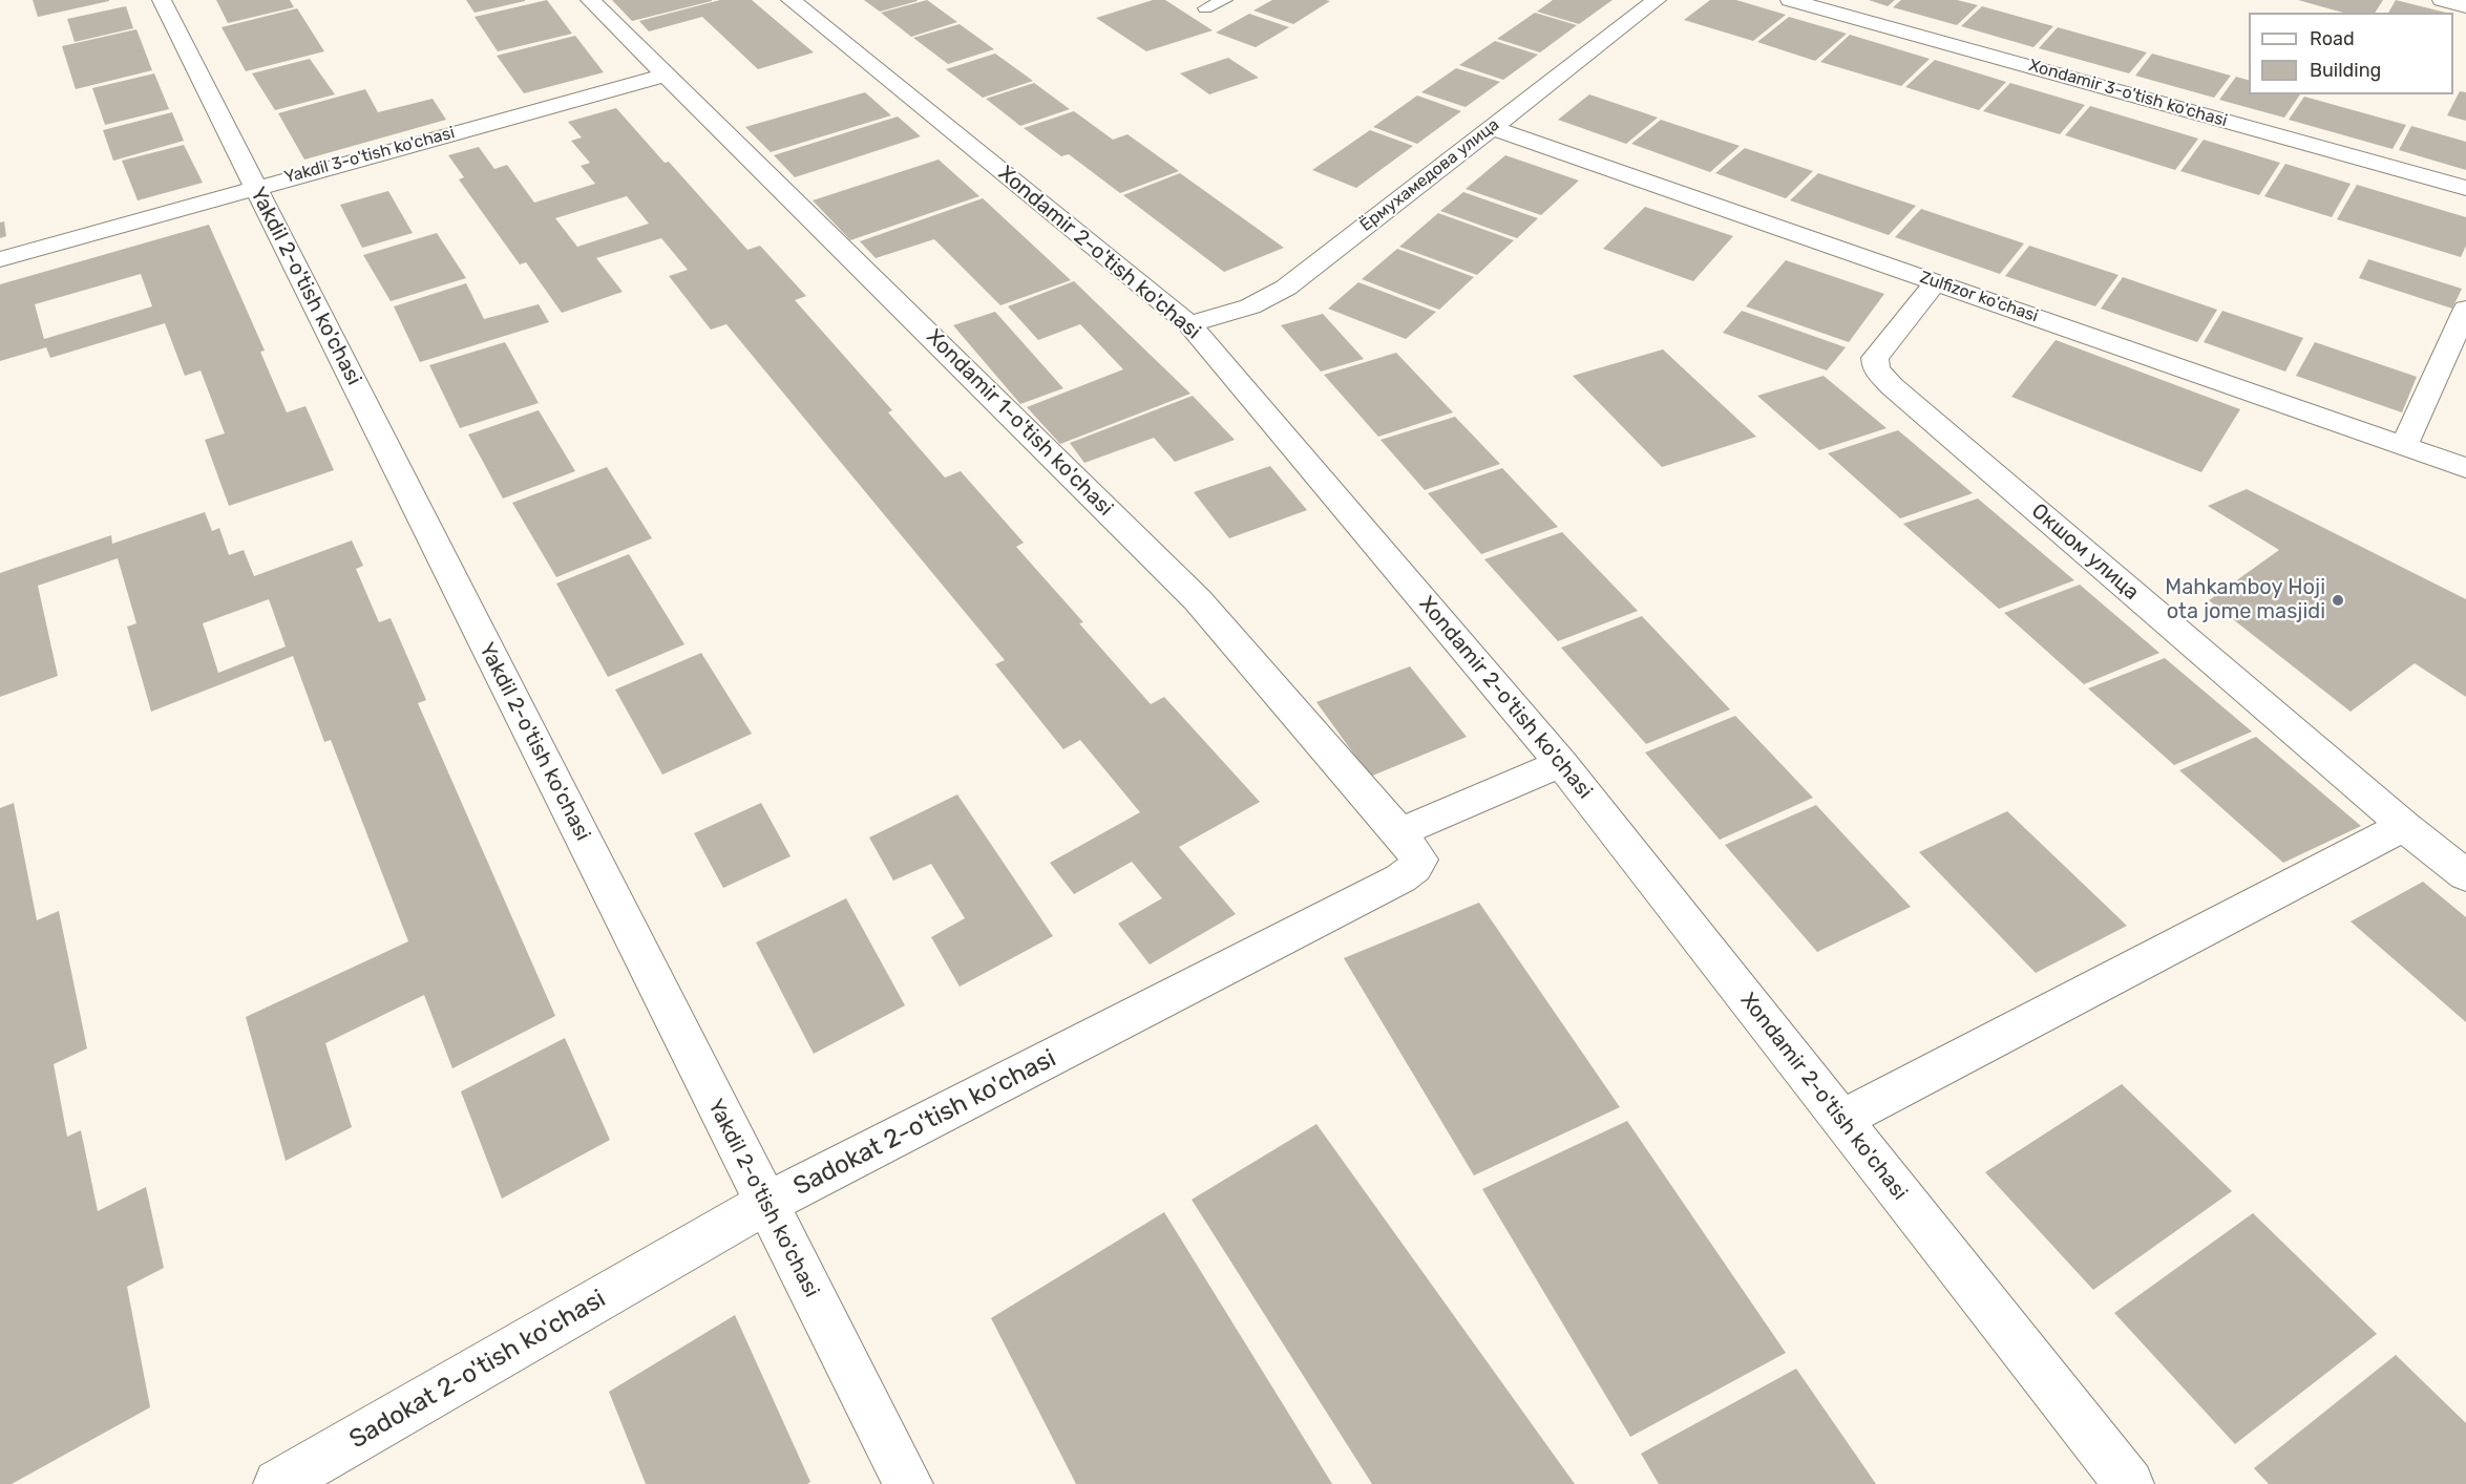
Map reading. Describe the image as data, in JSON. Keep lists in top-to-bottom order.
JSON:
{
  "streets": {
    "street": [
      "Xondamir 3-o'tish ko'chasi",
      "Yakdil 3-o'tish ko'chasi",
      "Ёрмухамедова улица",
      "Xondamir 2-o'tish ko'chasi",
      "Yakdil 2-o'tish ko'chasi",
      "Zulfizor ko'chasi",
      "Xondamir 1-o'tish ko'chasi",
      "Окшом улица",
      "Sadokat 2-o'tish ko'chasi"
    ]
  },
  "crossings": [
    ["Yakdil 3-o'tish ko'chasi", "Yakdil 2-o'tish ko'chasi"],
    ["Yakdil 3-o'tish ko'chasi", "Xondamir 1-o'tish ko'chasi"],
    ["Ёрмухамедова улица", "Xondamir 2-o'tish ko'chasi"],
    ["Ёрмухамедова улица", "Zulfizor ko'chasi"],
    ["Xondamir 2-o'tish ko'chasi", "Sadokat 2-o'tish ko'chasi"],
    ["Yakdil 2-o'tish ko'chasi", "Sadokat 2-o'tish ko'chasi"],
    ["Zulfizor ko'chasi", "Окшом улица"],
    ["Xondamir 1-o'tish ko'chasi", "Sadokat 2-o'tish ko'chasi"]
  ],
  "places": ["Mahkamboy Hoji ota jome masjidi"],
  "legend": ["Road", "Building"]
}
